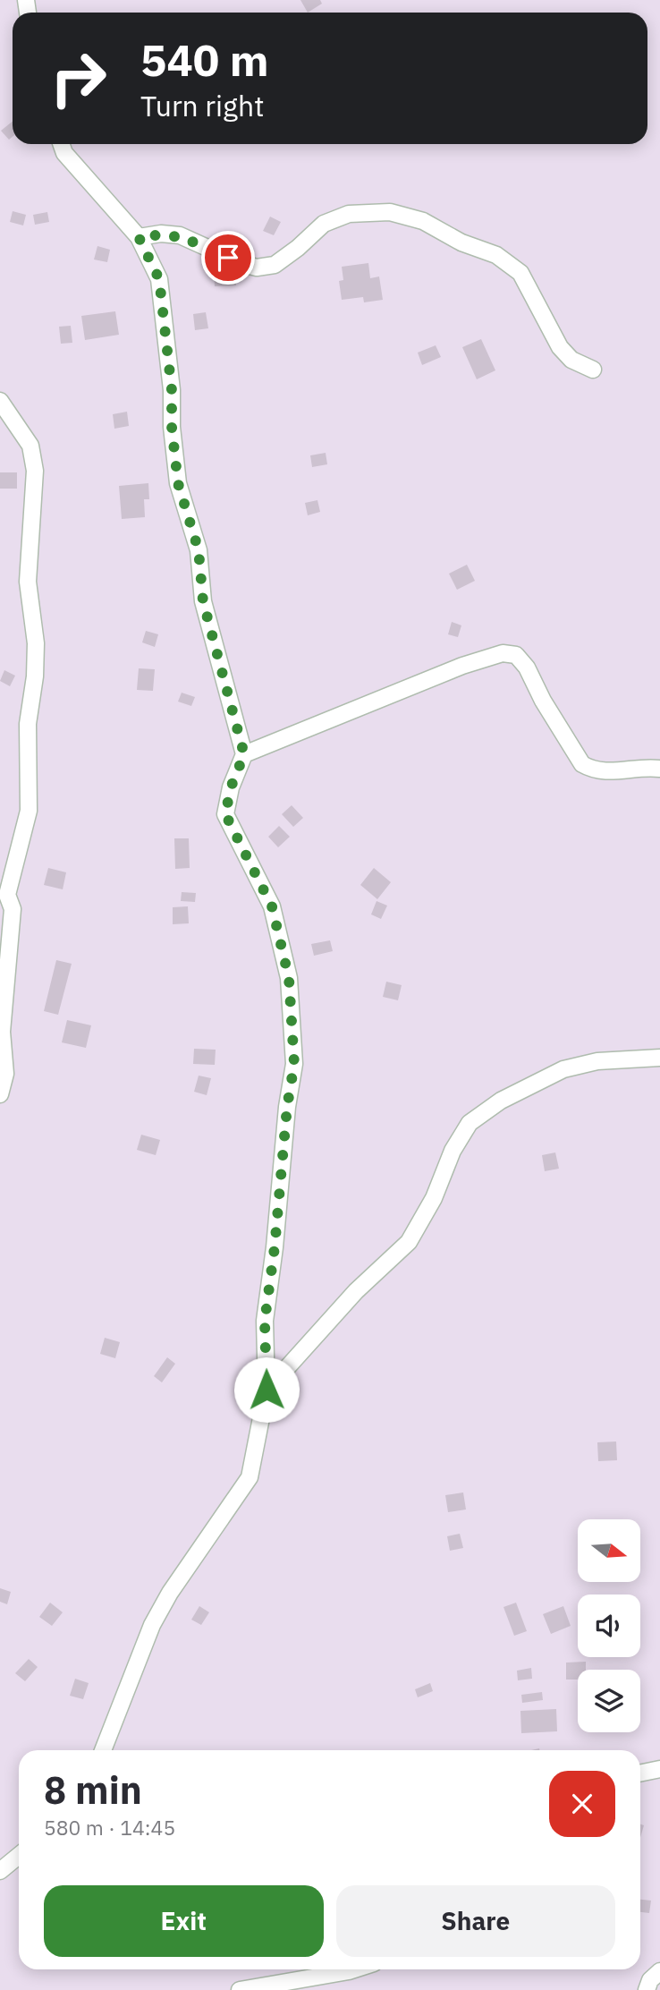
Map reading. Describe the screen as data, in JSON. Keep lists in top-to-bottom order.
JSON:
{
  "north": "right",
  "page": {
    "turn": ["540 m", "Turn right"],
    "heading": ["8 min", "580 m · 14:45"],
    "buttons": ["Exit", "Share"]
  }
}
